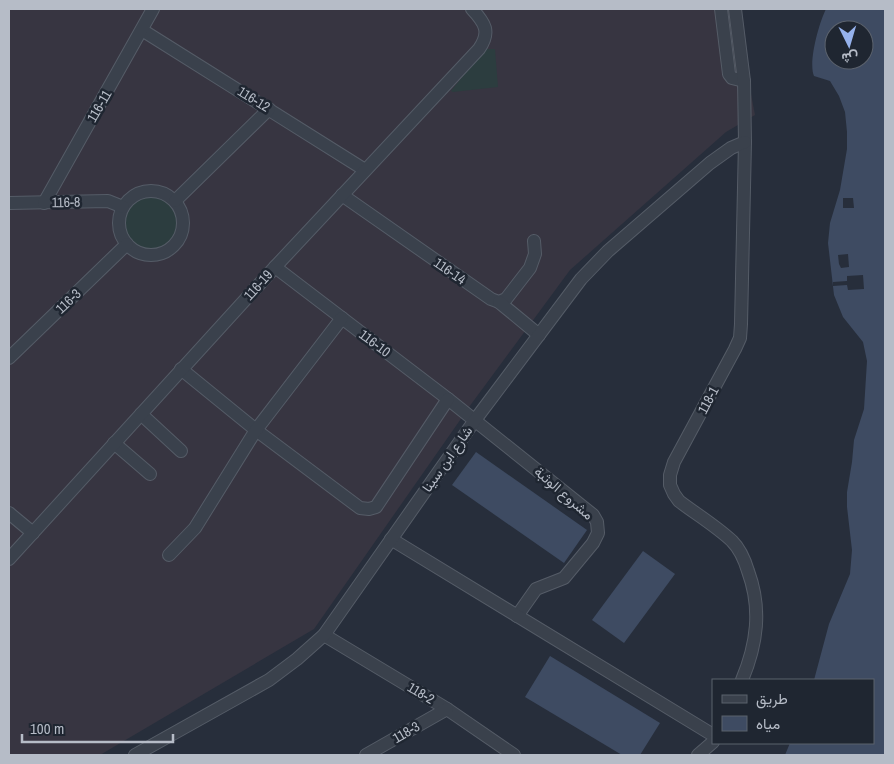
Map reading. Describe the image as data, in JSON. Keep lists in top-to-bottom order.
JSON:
{
  "streets": {
    "street": [
      "116-12",
      "116-11",
      "116-8",
      "116-14",
      "116-19",
      "116-3",
      "116-10",
      "118-1",
      "شارع ابن سينا",
      "مشروع الوثبة",
      "118-2",
      "118-3"
    ]
  },
  "crossings": [
    ["116-12", "116-11"],
    ["116-12", "116-19"],
    ["116-11", "116-8"],
    ["116-8", "116-3"],
    ["116-14", "116-19"],
    ["116-14", "شارع ابن سينا"],
    ["116-19", "116-10"],
    ["116-10", "شارع ابن سينا"],
    ["116-10", "مشروع الوثبة"],
    ["118-1", "شارع ابن سينا"],
    ["شارع ابن سينا", "مشروع الوثبة"],
    ["شارع ابن سينا", "118-2"],
    ["118-2", "118-3"]
  ],
  "legend": ["طريق", "مياه"],
  "scale_bar": "100 m",
  "north": "bottom"
}
